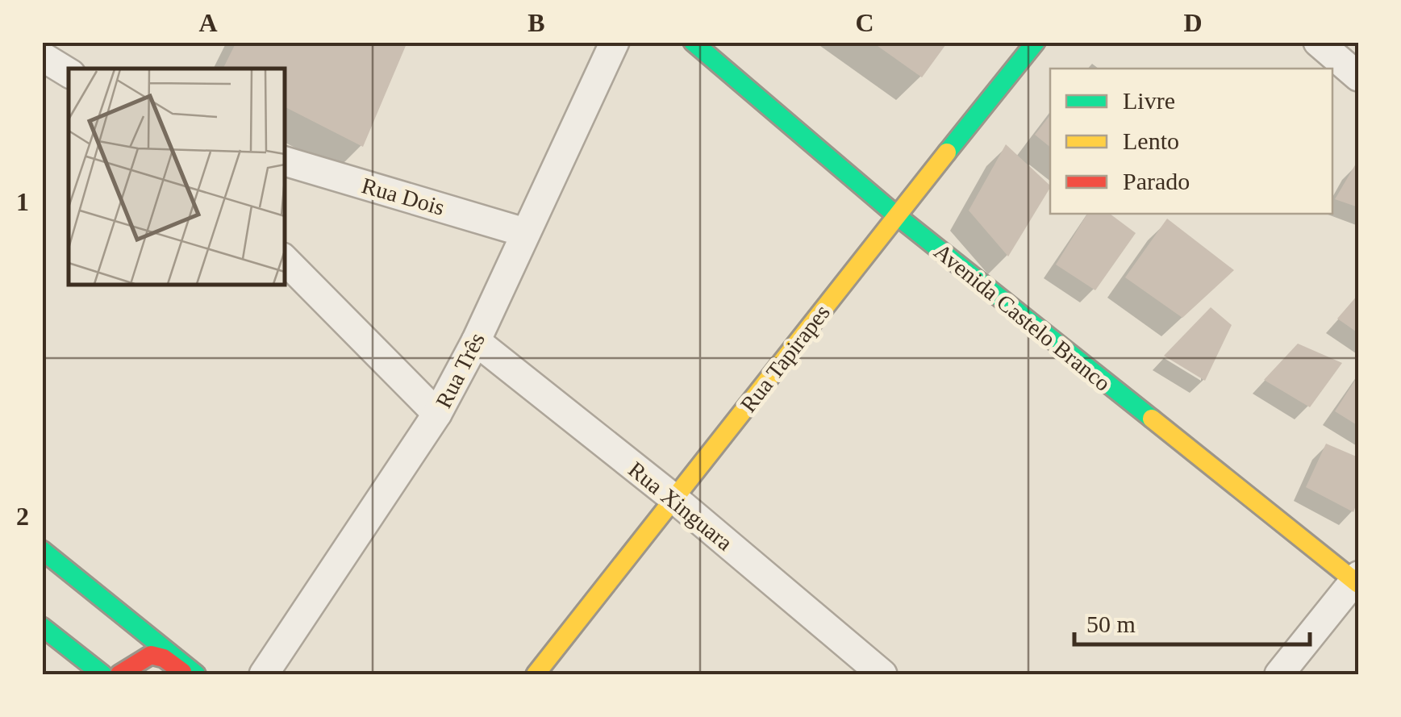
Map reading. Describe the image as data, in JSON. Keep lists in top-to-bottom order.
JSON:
{
  "streets": {
    "street": [
      "Rua Dois",
      "Avenida Castelo Branco",
      "Rua Tapirapes",
      "Rua Três",
      "Rua Xinguara"
    ]
  },
  "crossings": [
    ["Rua Dois", "Rua Três"],
    ["Avenida Castelo Branco", "Rua Tapirapes"],
    ["Rua Tapirapes", "Rua Xinguara"],
    ["Rua Três", "Rua Xinguara"]
  ],
  "legend": ["Livre", "Lento", "Parado"],
  "scale_bar": "50 m",
  "grid": {
    "columns": [
      "A",
      "B",
      "C",
      "D"
    ],
    "rows": ["1", "2"]
  }
}
